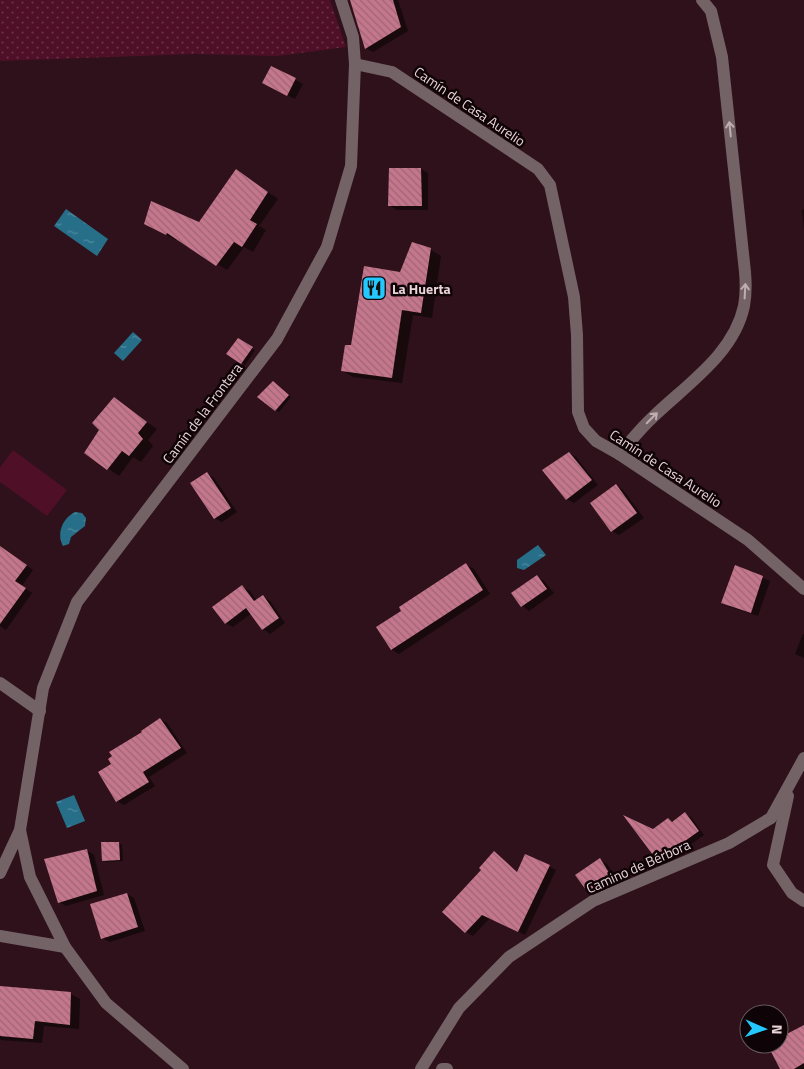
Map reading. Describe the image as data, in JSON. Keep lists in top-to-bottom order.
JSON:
{
  "streets": {
    "street": ["Camín de Casa Aurelio", "Camín de la Frontera", "Camino de Bérbora"]
  },
  "crossings": [
    ["Camín de Casa Aurelio", "Camín de la Frontera"]
  ],
  "places": {
    "restaurant": ["La Huerta"]
  },
  "north": "right"
}
